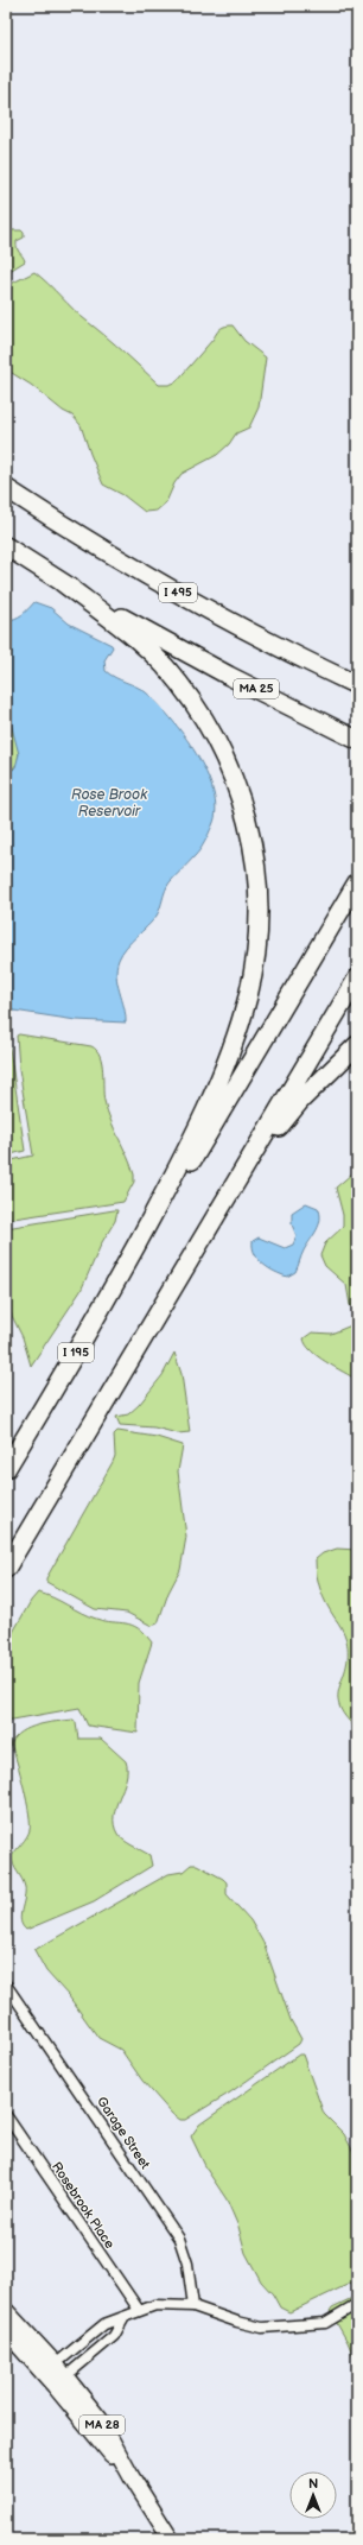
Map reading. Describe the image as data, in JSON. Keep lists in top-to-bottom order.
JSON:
{
  "streets": {
    "highway": ["I 495", "MA 25", "I 195"],
    "main road": ["MA 28"],
    "street": ["Garage Street", "Rosebrook Place"]
  },
  "water": ["Rose Brook Reservoir"],
  "north": "top"
}
